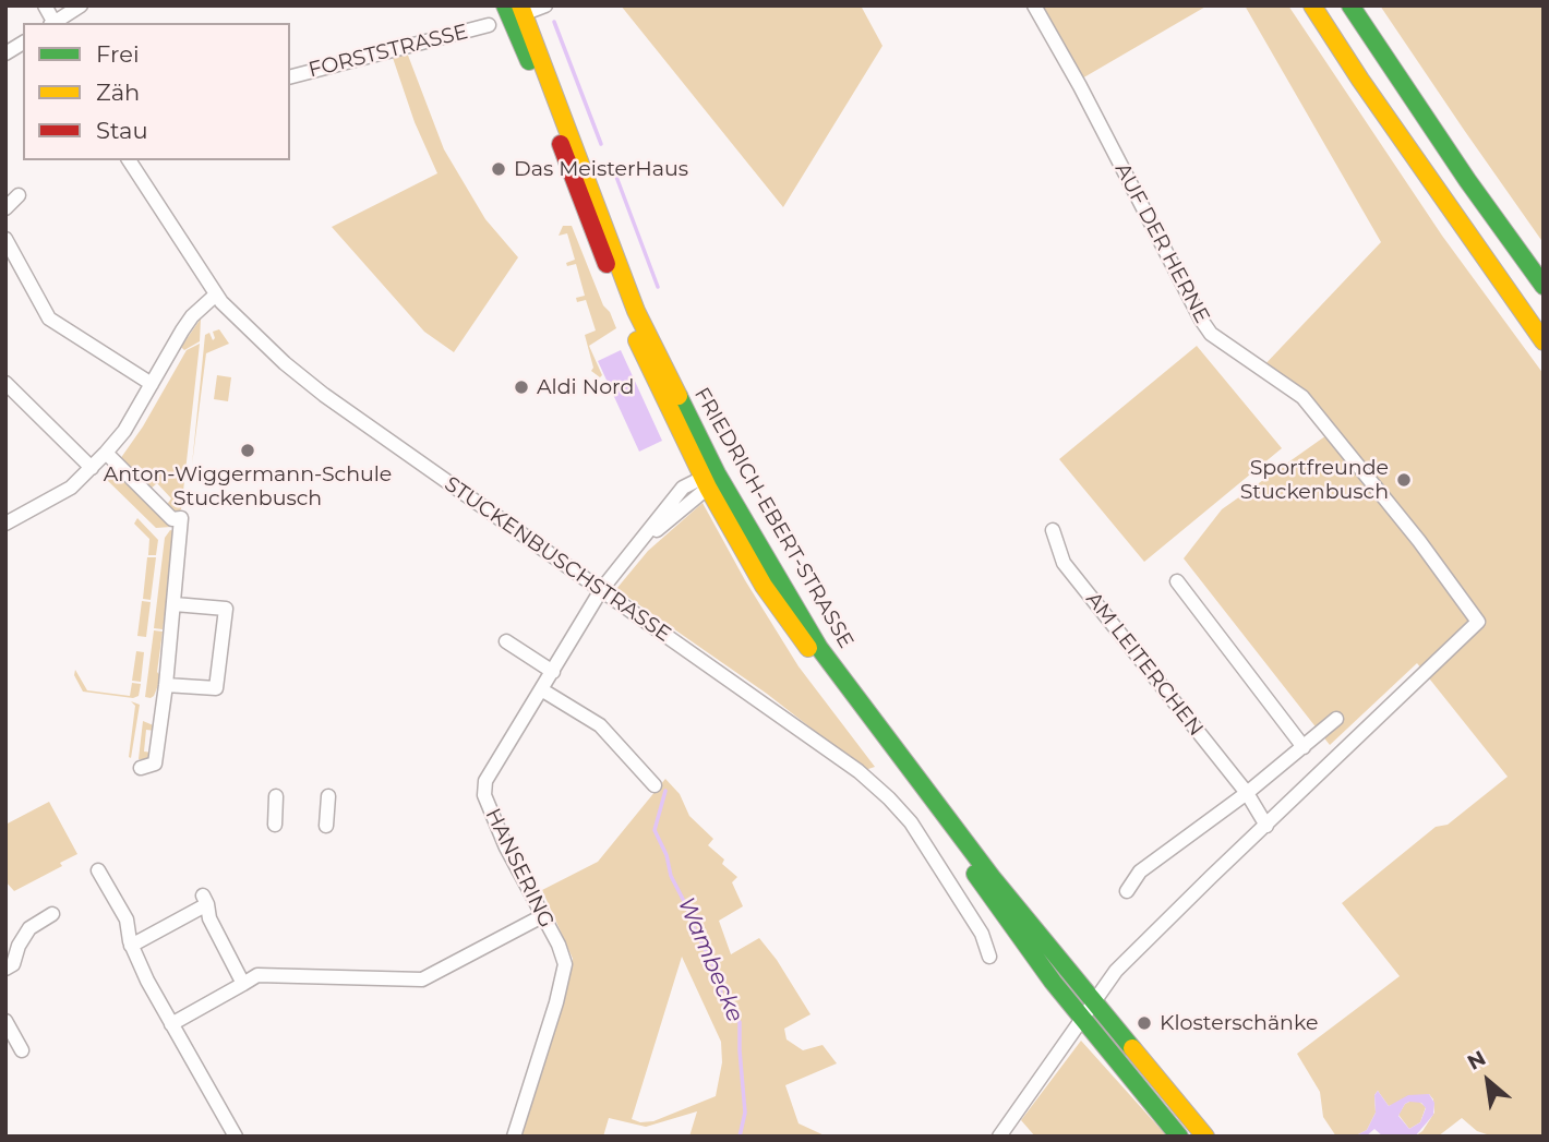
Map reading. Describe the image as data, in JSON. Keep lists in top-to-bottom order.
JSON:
{
  "streets": {
    "main road": ["FRIEDRICH-EBERT-STRASSE"],
    "street": [
      "FORSTSTRASSE",
      "AUF DER HERNE",
      "STUCKENBUSCHSTRASSE",
      "AM LEITERCHEN",
      "HANSERING"
    ]
  },
  "crossings": [
    ["AUF DER HERNE", "AM LEITERCHEN"],
    ["FRIEDRICH-EBERT-STRASSE", "HANSERING"],
    ["STUCKENBUSCHSTRASSE", "HANSERING"]
  ],
  "water": ["Wambecke"],
  "places": [
    "Das MeisterHaus",
    "Aldi Nord",
    "Anton-Wiggermann-Schule Stuckenbusch",
    "Sportfreunde Stuckenbusch",
    "Klosterschänke"
  ],
  "legend": ["Frei", "Zäh", "Stau"],
  "north": "top left"
}
